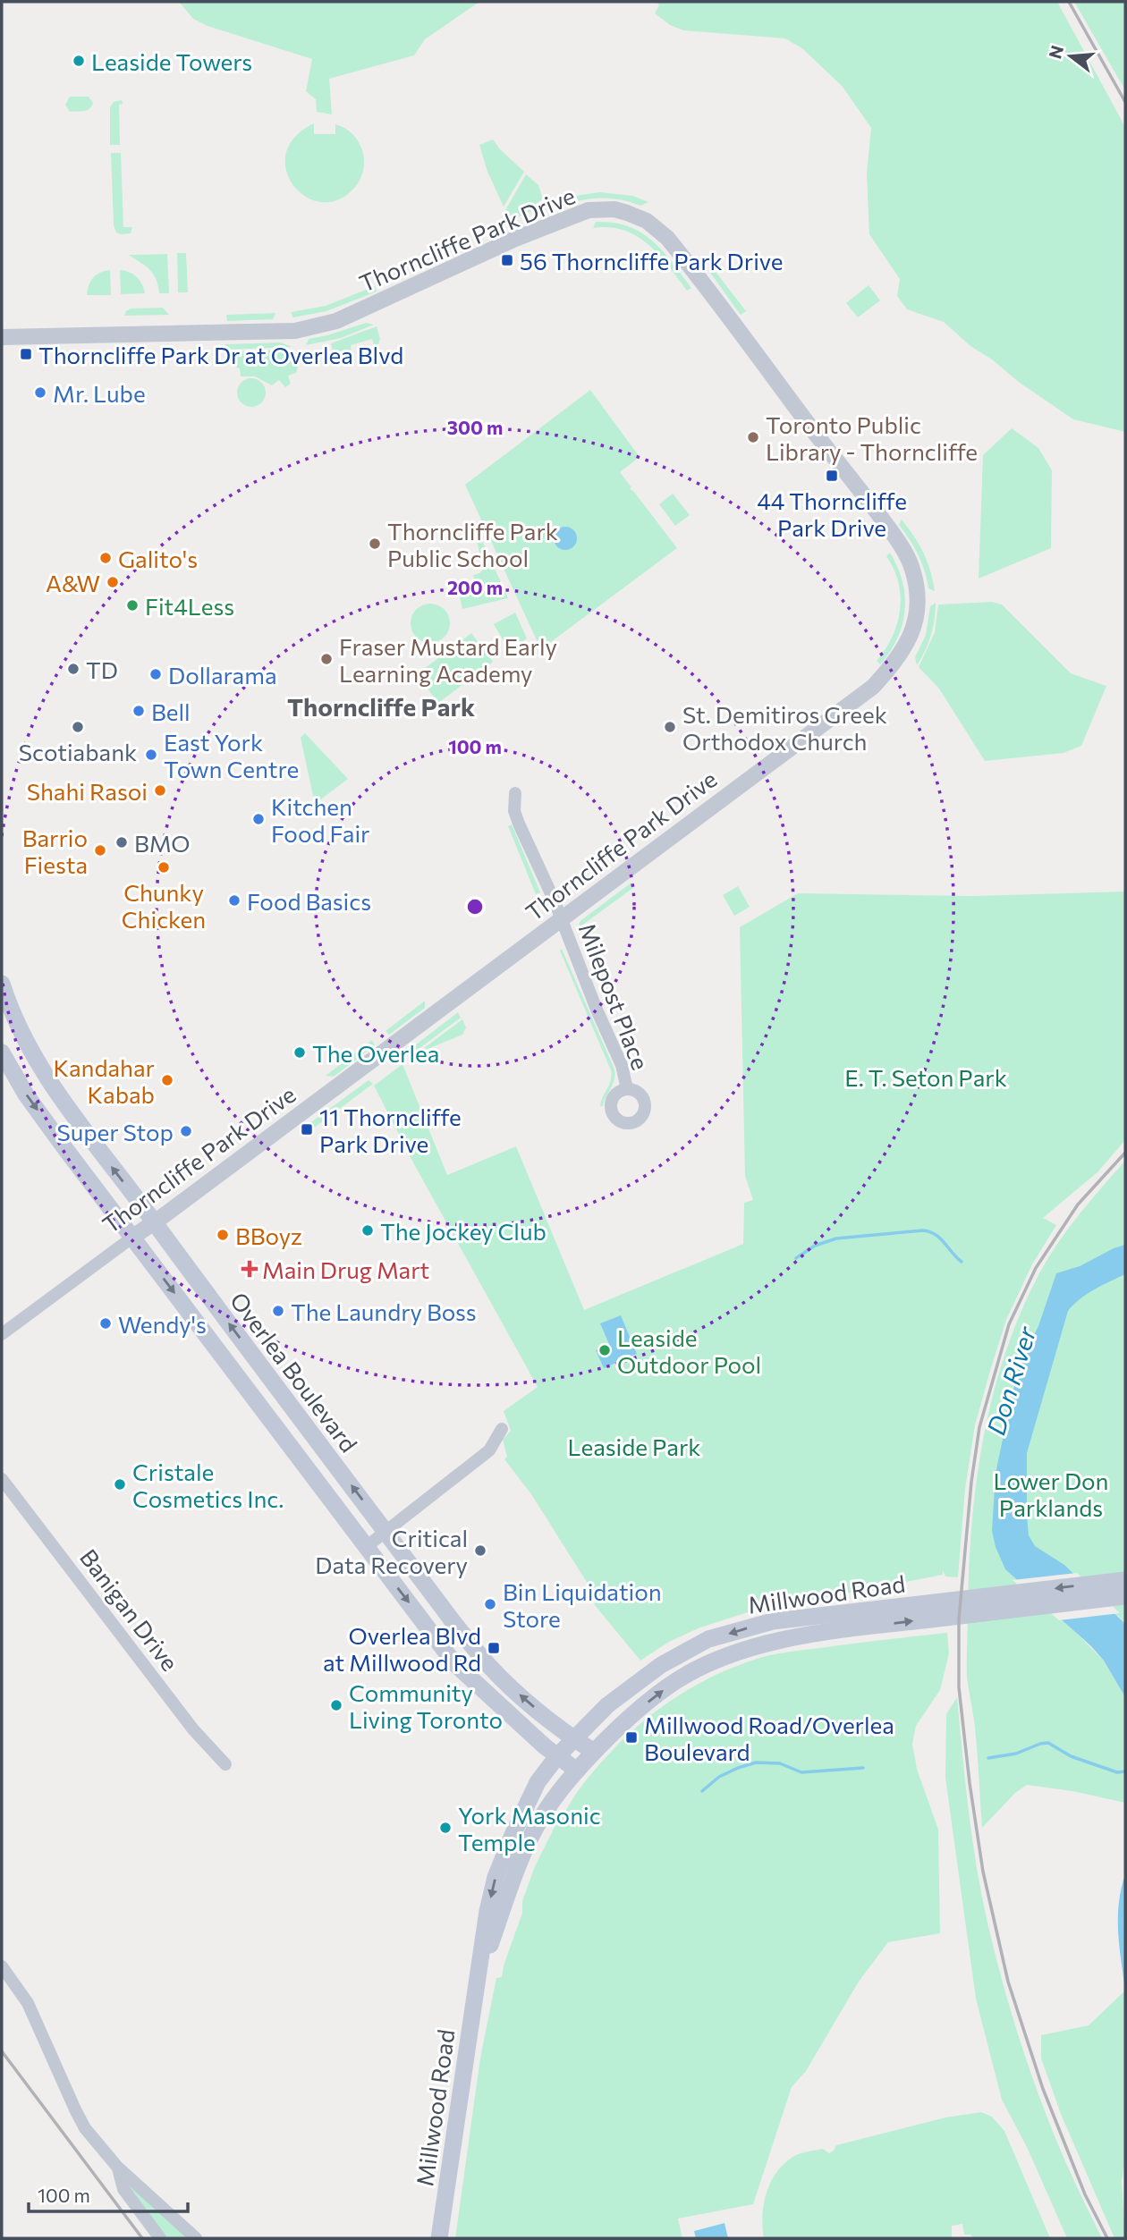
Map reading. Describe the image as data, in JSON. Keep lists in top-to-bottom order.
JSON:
{
  "streets": {
    "main road": ["Overlea Boulevard", "Millwood Road"],
    "street": ["Thorncliffe Park Drive", "Milepost Place", "Banigan Drive"]
  },
  "crossings": [
    ["Thorncliffe Park Drive", "Milepost Place"],
    ["Thorncliffe Park Drive", "Overlea Boulevard"],
    ["Overlea Boulevard", "Millwood Road"]
  ],
  "districts": ["Thorncliffe Park"],
  "water": ["Don River"],
  "parks": ["E. T. Seton Park", "Leaside Park", "Lower Don Parklands"],
  "places": {
    "other": [
      "Leaside Towers",
      "Mr. Lube",
      "Toronto Public Library - Thorncliffe",
      "Thorncliffe Park Public School",
      "Galito's",
      "A&W",
      "Fit4Less",
      "Fraser Mustard Early Learning Academy",
      "TD",
      "Dollarama",
      "Bell",
      "Scotiabank",
      "St. Demitiros Greek Orthodox Church",
      "East York Town Centre",
      "Shahi Rasoi",
      "Kitchen Food Fair",
      "BMO",
      "Barrio Fiesta",
      "Chunky Chicken",
      "Food Basics",
      "The Overlea",
      "Kandahar Kabab",
      "Super Stop",
      "The Jockey Club",
      "BBoyz",
      "The Laundry Boss",
      "Wendy's",
      "Leaside Outdoor Pool",
      "Cristale Cosmetics Inc.",
      "Critical Data Recovery",
      "Bin Liquidation Store",
      "Community Living Toronto",
      "York Masonic Temple"
    ],
    "transit": [
      "56 Thorncliffe Park Drive",
      "Thorncliffe Park Dr at Overlea Blvd",
      "44 Thorncliffe Park Drive",
      "11 Thorncliffe Park Drive",
      "Overlea Blvd at Millwood Rd",
      "Millwood Road/Overlea Boulevard"
    ],
    "health": ["Main Drug Mart"]
  },
  "scale_bar": "100 m",
  "north": "left",
  "rings": ["300 m", "200 m", "100 m"]
}
